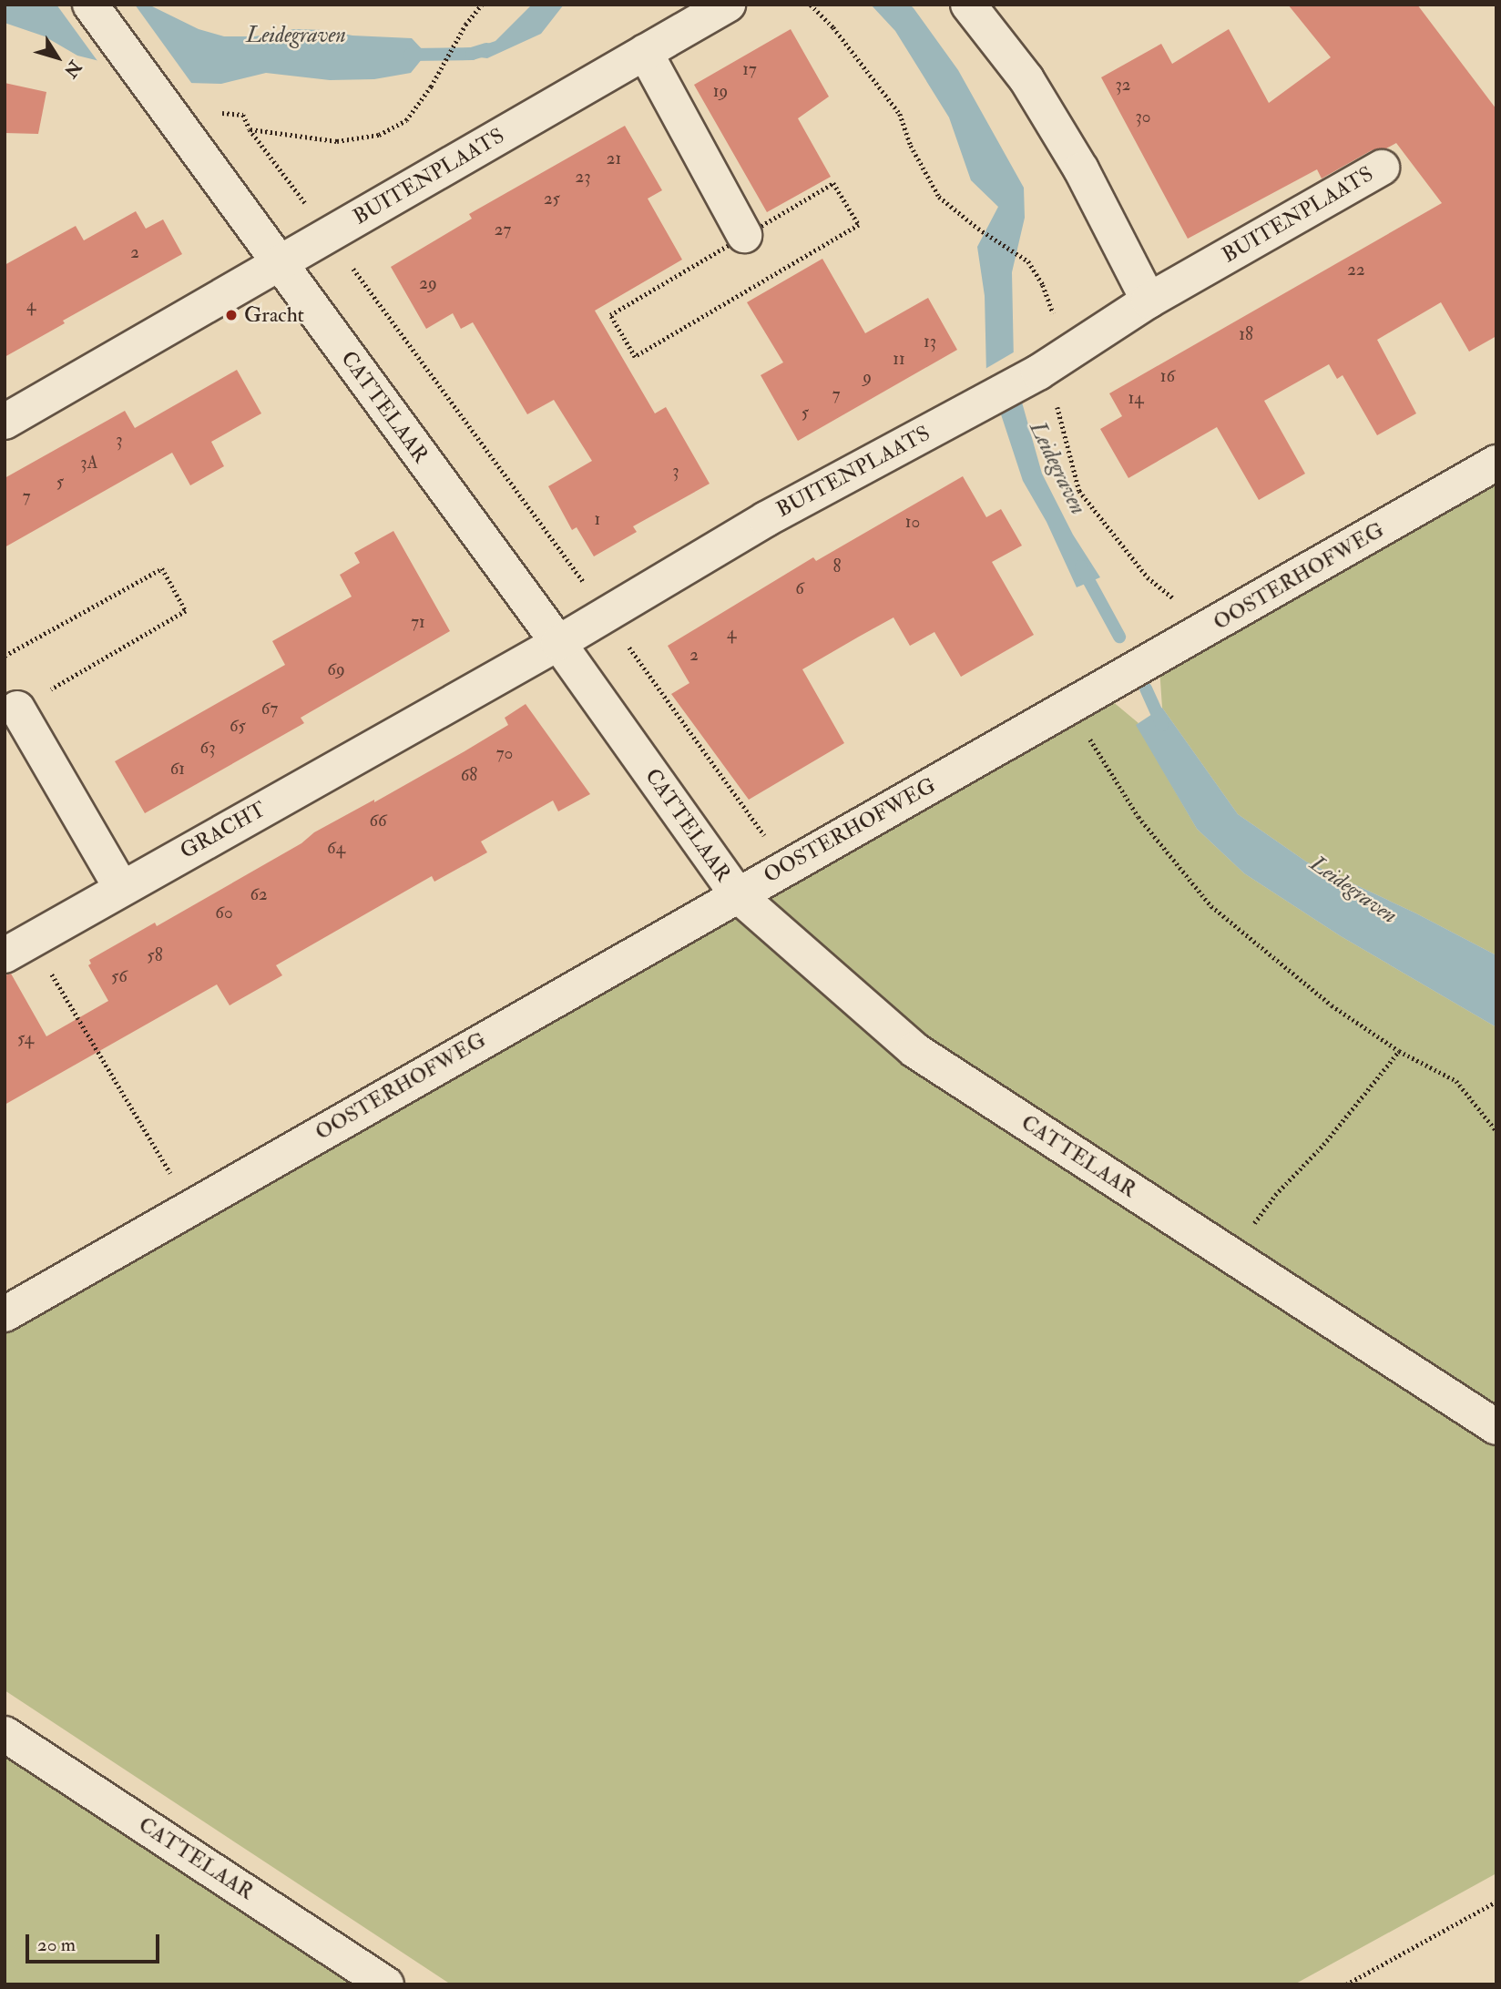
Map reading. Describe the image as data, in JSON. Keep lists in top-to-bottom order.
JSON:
{
  "streets": {
    "street": [
      "BUITENPLAATS",
      "CATTELAAR",
      "OOSTERHOFWEG",
      "GRACHT"
    ]
  },
  "crossings": [
    ["BUITENPLAATS", "CATTELAAR"],
    ["BUITENPLAATS", "GRACHT"],
    ["CATTELAAR", "OOSTERHOFWEG"],
    ["CATTELAAR", "GRACHT"]
  ],
  "water": ["Leidegraven"],
  "places": ["Gracht"],
  "house_numbers": [
    "17",
    "32",
    "19",
    "30",
    "21",
    "23",
    "25",
    "27",
    "2",
    "22",
    "29",
    "4",
    "18",
    "13",
    "11",
    "16",
    "9",
    "7",
    "14",
    "5",
    "3",
    "3A",
    "3",
    "5",
    "7",
    "1",
    "10",
    "8",
    "6",
    "71",
    "4",
    "2",
    "69",
    "67",
    "65",
    "63",
    "70",
    "61",
    "68",
    "66",
    "64",
    "62",
    "60",
    "58",
    "56",
    "54"
  ],
  "scale_bar": "20 m",
  "north": "bottom right"
}
